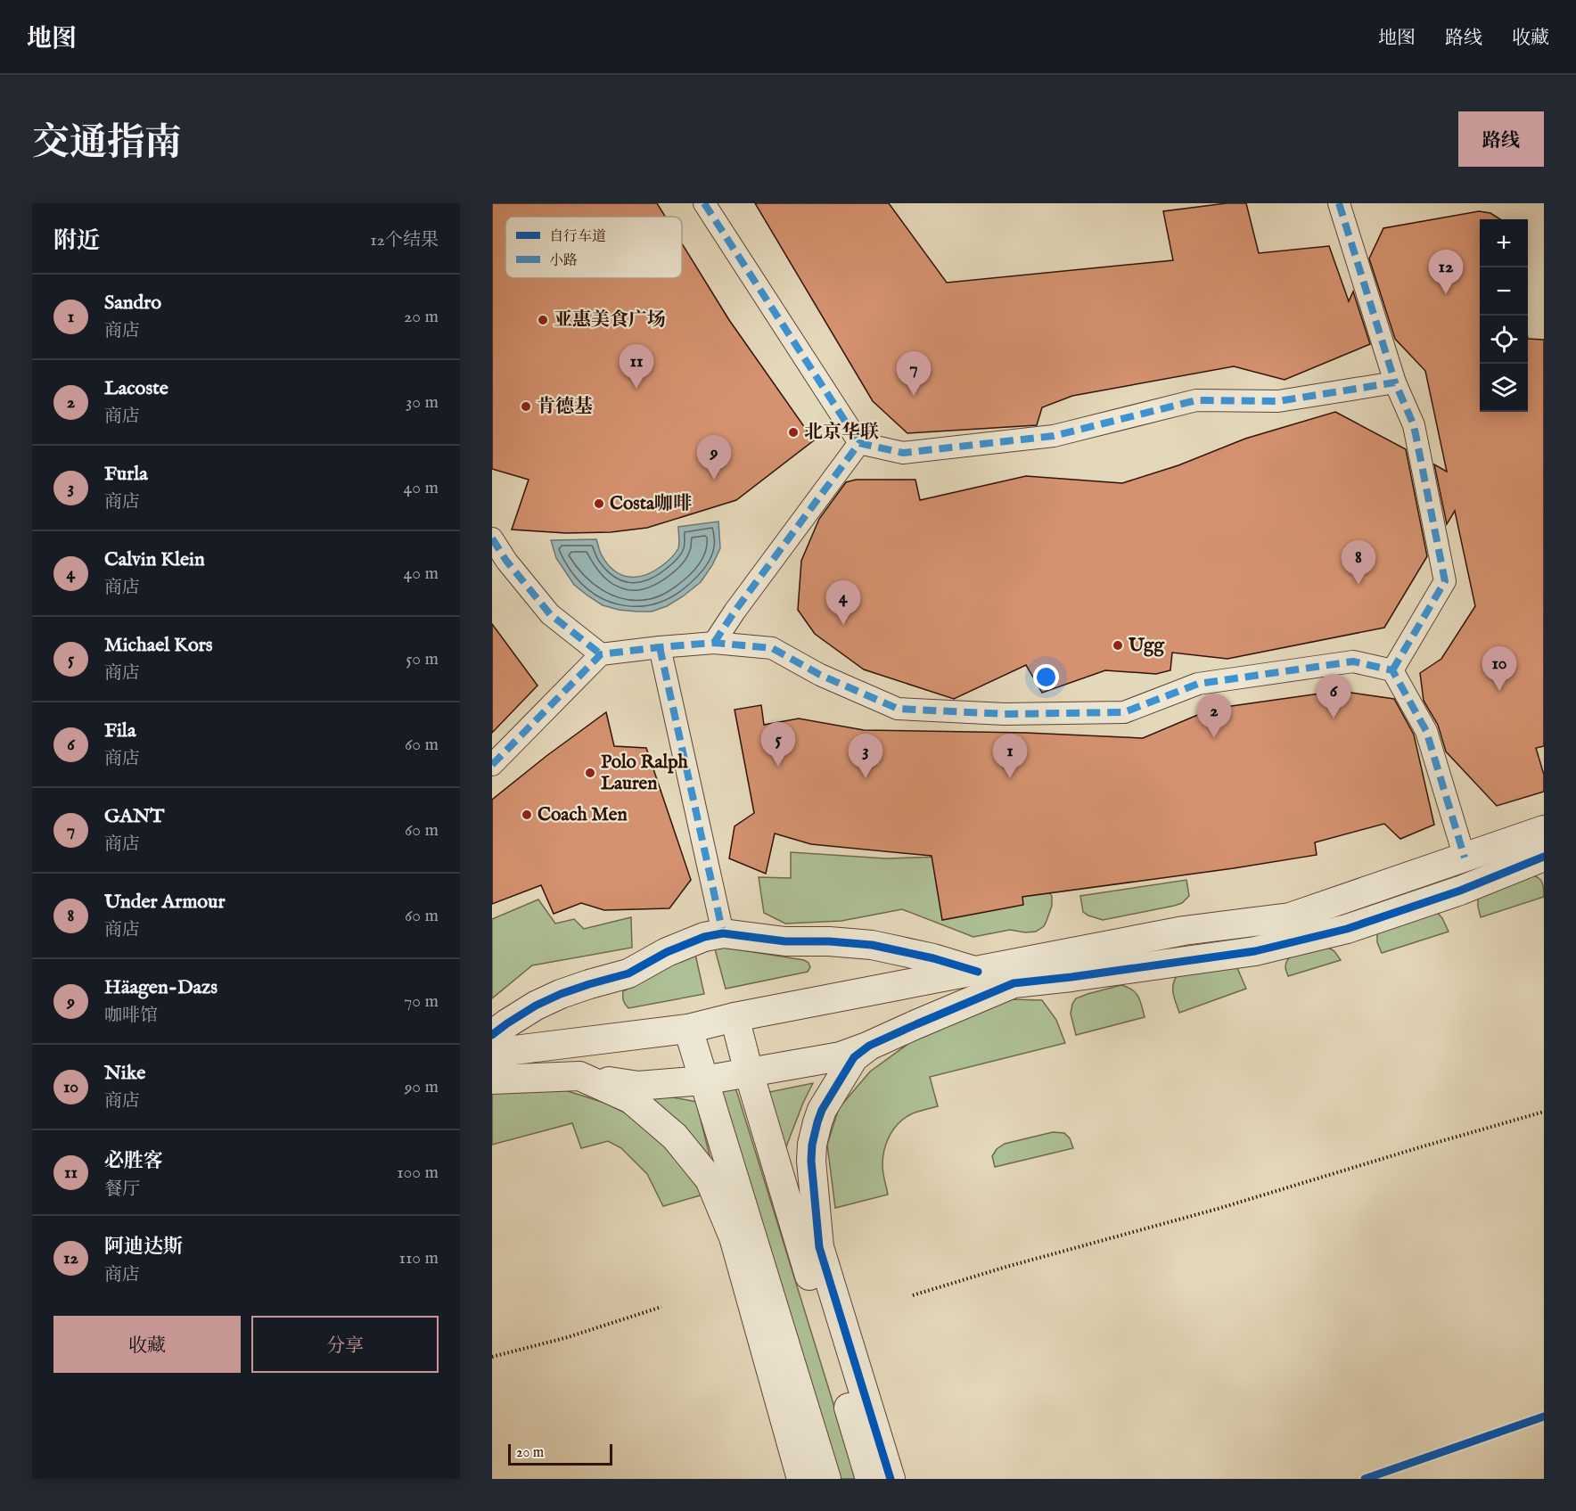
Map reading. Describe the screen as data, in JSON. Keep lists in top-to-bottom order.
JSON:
{
  "places": [
    "亚惠美食广场",
    "肯德基",
    "北京华联",
    "Costa咖啡",
    "Ugg",
    "Polo Ralph Lauren",
    "Coach Men"
  ],
  "legend": ["自行车道", "小路"],
  "scale_bar": "20 m",
  "page": {
    "header": "地图",
    "nav": ["地图", "路线", "收藏"],
    "title": "交通指南",
    "buttons": [
      "路线",
      ["收藏", "分享"]
    ],
    "heading": ["附近", "12个结果"],
    "map_buttons": ["+", "−"],
    "pins": [
      "12",
      "11",
      "7",
      "9",
      "8",
      "4",
      "10",
      "6",
      "2",
      "5",
      "1",
      "3"
    ],
    "list": [
      {
        "mark": "1",
        "name": "Sandro",
        "note": "商店",
        "value": "20 m"
      },
      {
        "mark": "2",
        "name": "Lacoste",
        "note": "商店",
        "value": "30 m"
      },
      {
        "mark": "3",
        "name": "Furla",
        "note": "商店",
        "value": "40 m"
      },
      {
        "mark": "4",
        "name": "Calvin Klein",
        "note": "商店",
        "value": "40 m"
      },
      {
        "mark": "5",
        "name": "Michael Kors",
        "note": "商店",
        "value": "50 m"
      },
      {
        "mark": "6",
        "name": "Fila",
        "note": "商店",
        "value": "60 m"
      },
      {
        "mark": "7",
        "name": "GANT",
        "note": "商店",
        "value": "60 m"
      },
      {
        "mark": "8",
        "name": "Under Armour",
        "note": "商店",
        "value": "60 m"
      },
      {
        "mark": "9",
        "name": "Häagen-Dazs",
        "note": "咖啡馆",
        "value": "70 m"
      },
      {
        "mark": "10",
        "name": "Nike",
        "note": "商店",
        "value": "90 m"
      },
      {
        "mark": "11",
        "name": "必胜客",
        "note": "餐厅",
        "value": "100 m"
      },
      {
        "mark": "12",
        "name": "阿迪达斯",
        "note": "商店",
        "value": "110 m"
      }
    ],
    "scale": "20 m"
  }
}
